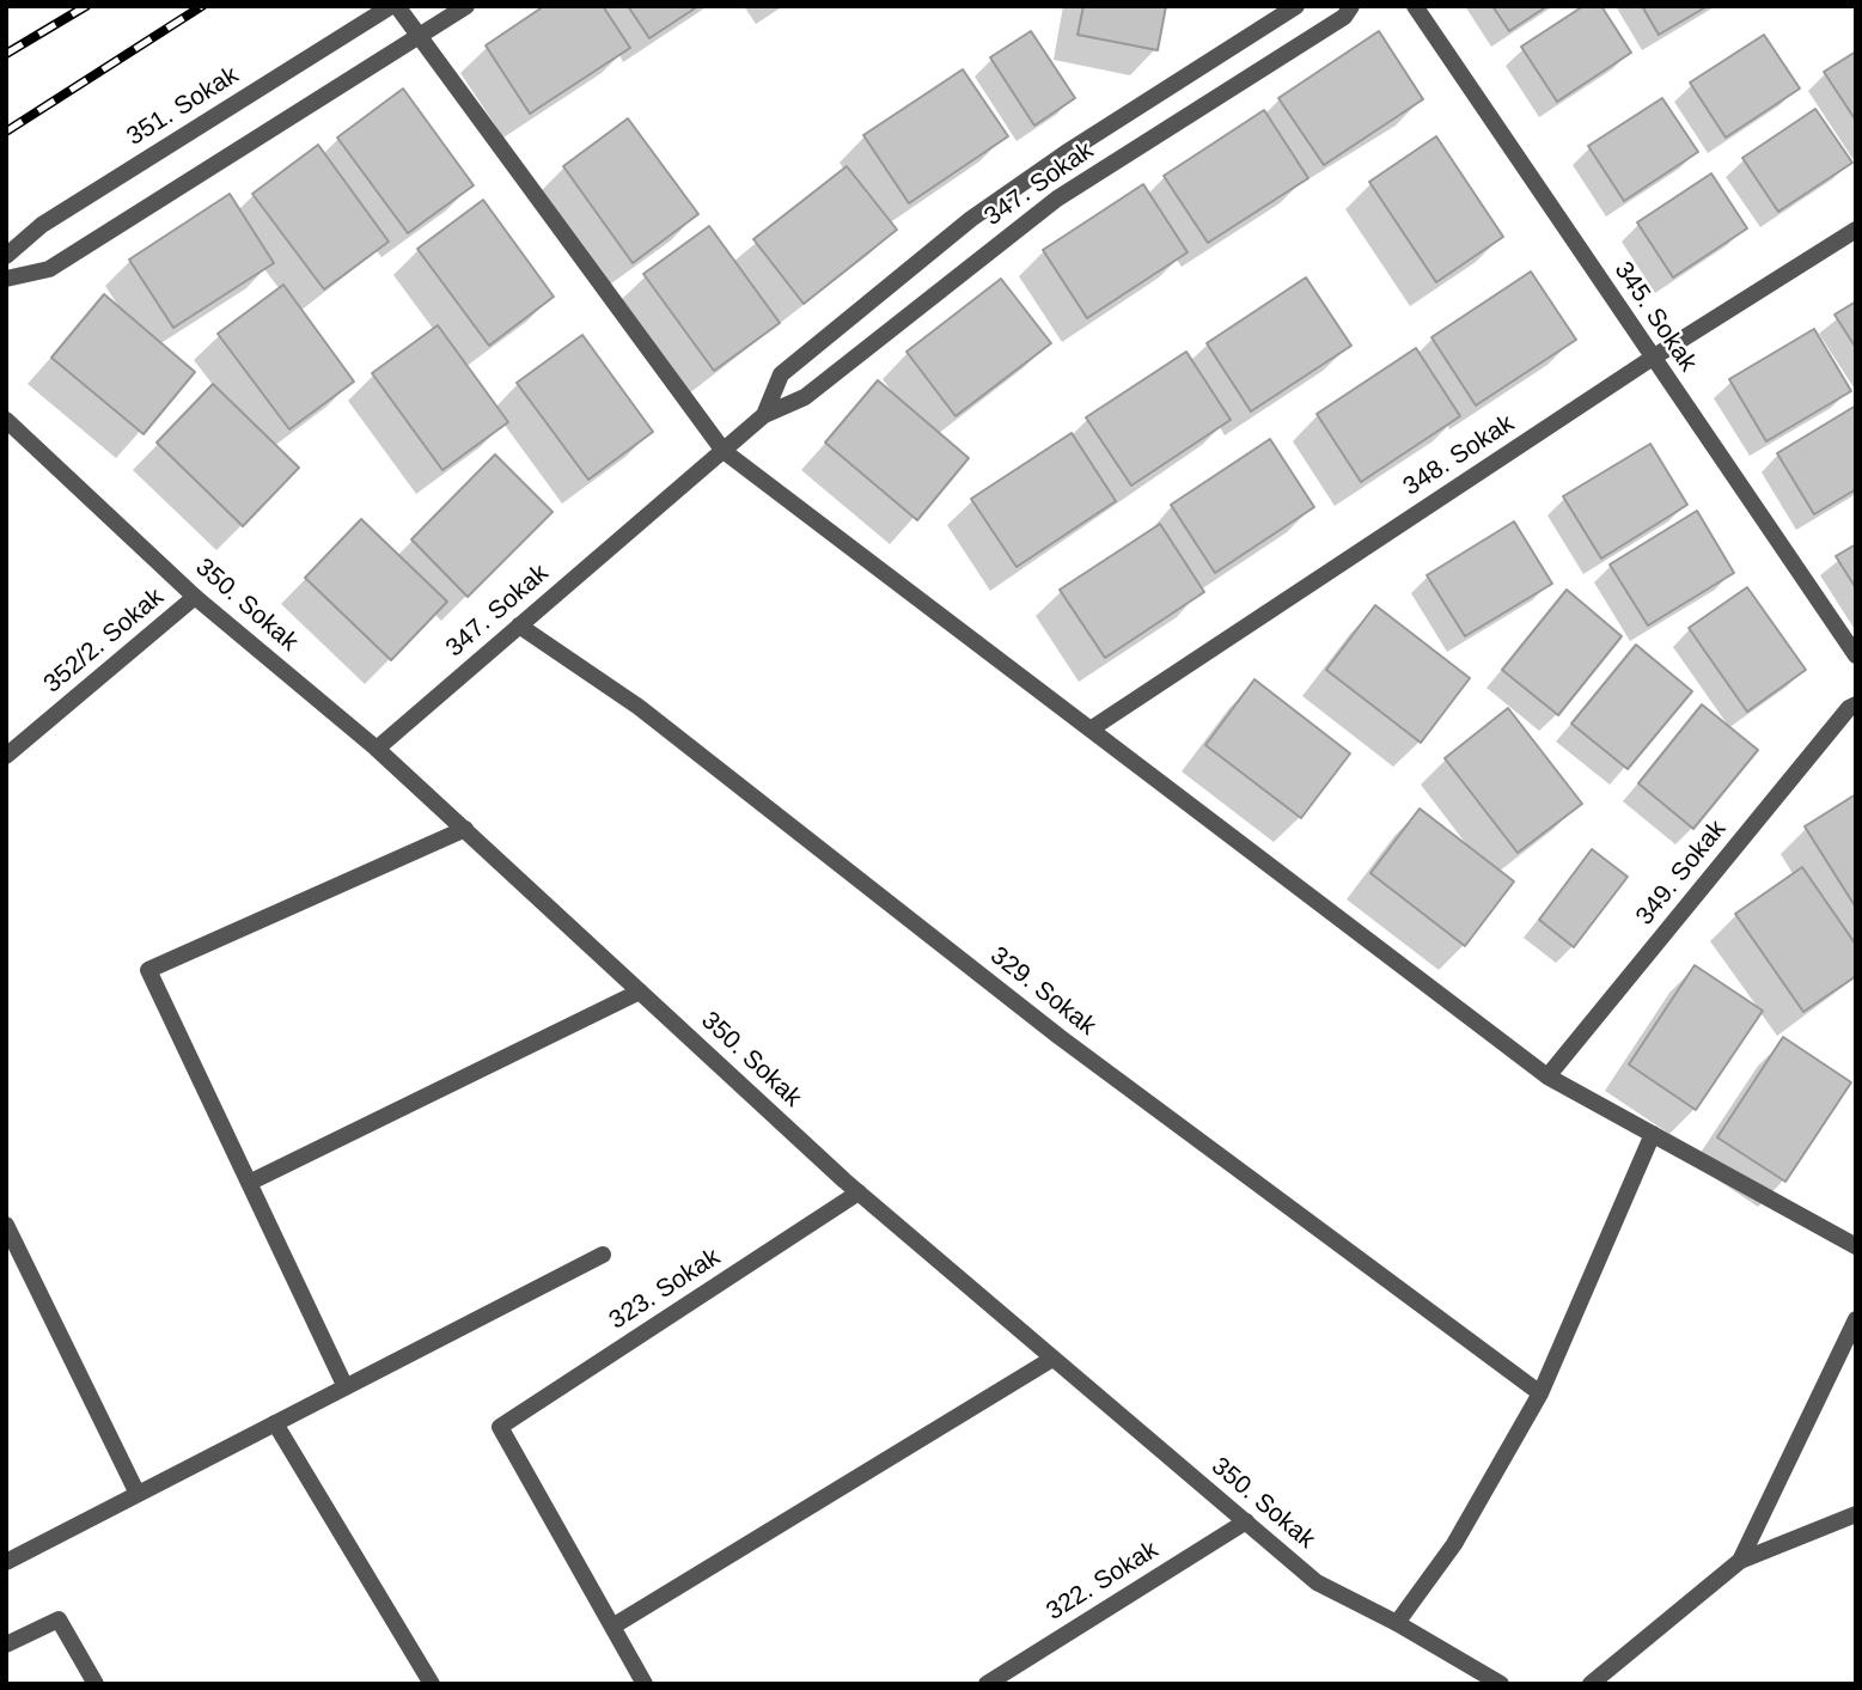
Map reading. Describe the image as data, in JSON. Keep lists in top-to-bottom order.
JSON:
{
  "streets": {
    "street": [
      "351. Sokak",
      "347. Sokak",
      "345. Sokak",
      "348. Sokak",
      "350. Sokak",
      "352/2. Sokak",
      "349. Sokak",
      "329. Sokak",
      "323. Sokak",
      "322. Sokak"
    ]
  },
  "crossings": [
    ["347. Sokak", "350. Sokak"],
    ["347. Sokak", "329. Sokak"],
    ["345. Sokak", "348. Sokak"],
    ["350. Sokak", "352/2. Sokak"],
    ["350. Sokak", "323. Sokak"],
    ["350. Sokak", "322. Sokak"]
  ]
}
